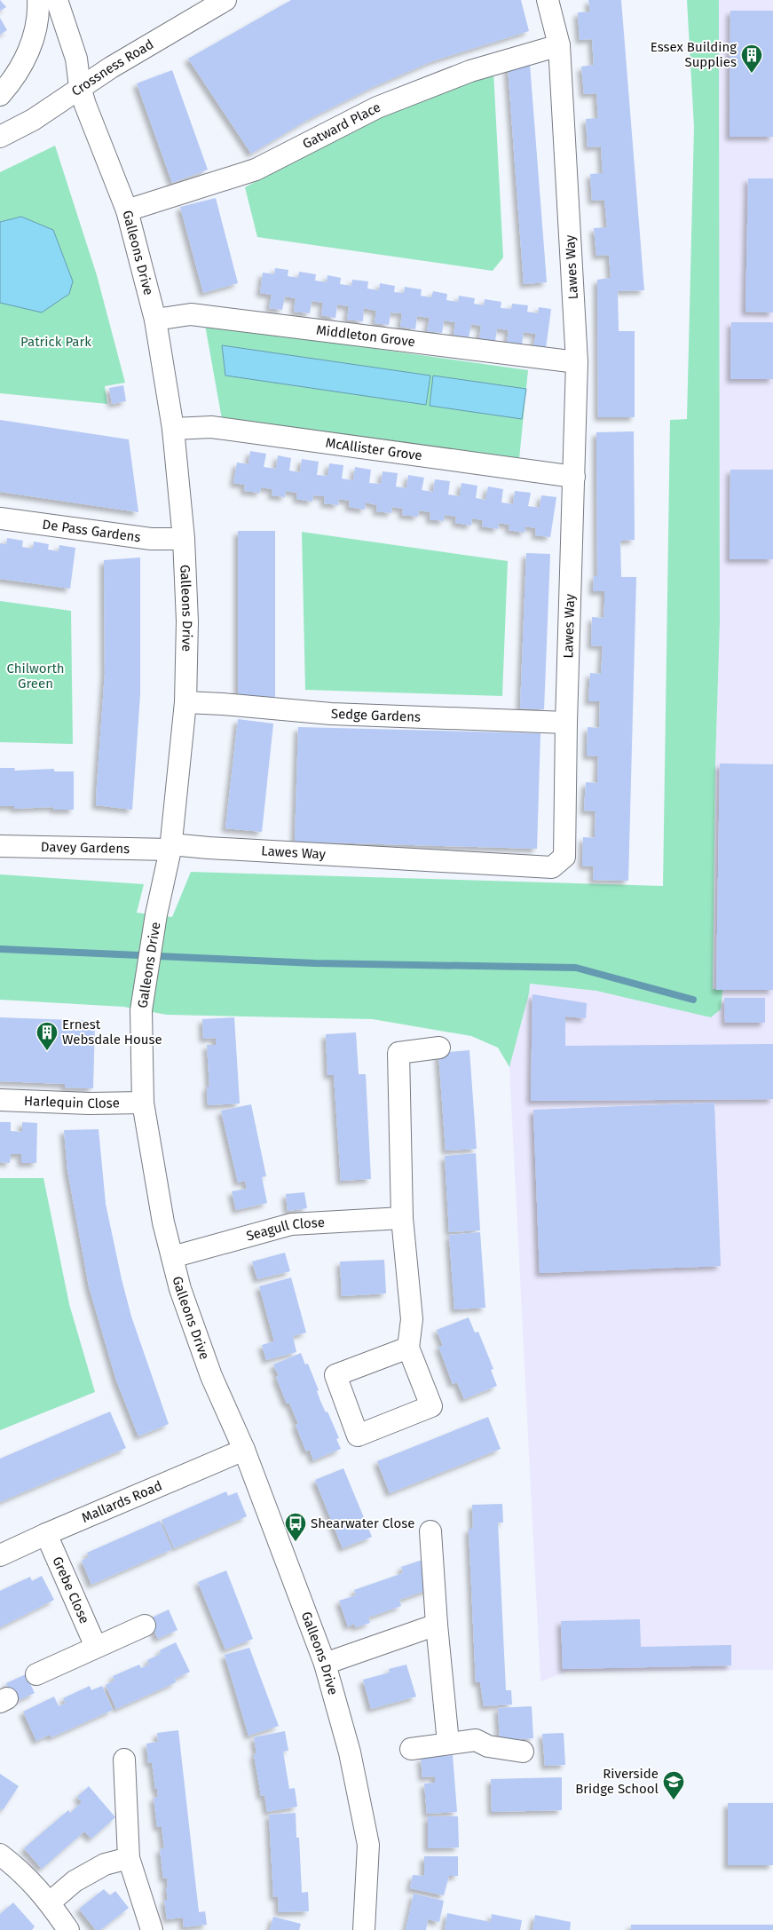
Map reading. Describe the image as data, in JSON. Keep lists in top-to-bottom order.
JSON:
{
  "streets": {
    "street": [
      "Crossness Road",
      "Gatward Place",
      "Galleons Drive",
      "Lawes Way",
      "Middleton Grove",
      "McAllister Grove",
      "De Pass Gardens",
      "Sedge Gardens",
      "Davey Gardens",
      "Harlequin Close",
      "Seagull Close",
      "Mallards Road",
      "Grebe Close"
    ]
  },
  "crossings": [
    ["Crossness Road", "Galleons Drive"],
    ["Gatward Place", "Galleons Drive"],
    ["Gatward Place", "Lawes Way"],
    ["Galleons Drive", "Lawes Way"],
    ["Galleons Drive", "Middleton Grove"],
    ["Galleons Drive", "McAllister Grove"],
    ["Galleons Drive", "De Pass Gardens"],
    ["Galleons Drive", "Sedge Gardens"],
    ["Galleons Drive", "Davey Gardens"],
    ["Galleons Drive", "Harlequin Close"],
    ["Galleons Drive", "Seagull Close"],
    ["Galleons Drive", "Mallards Road"],
    ["Lawes Way", "Middleton Grove"],
    ["Lawes Way", "McAllister Grove"],
    ["Lawes Way", "Sedge Gardens"],
    ["Lawes Way", "Davey Gardens"],
    ["Mallards Road", "Grebe Close"]
  ],
  "parks": ["Patrick Park", "Chilworth Green"],
  "places": {
    "building": ["Essex Building Supplies", "Ernest Websdale House"],
    "bus stop": ["Shearwater Close"],
    "school or university": ["Riverside Bridge School"]
  }
}
